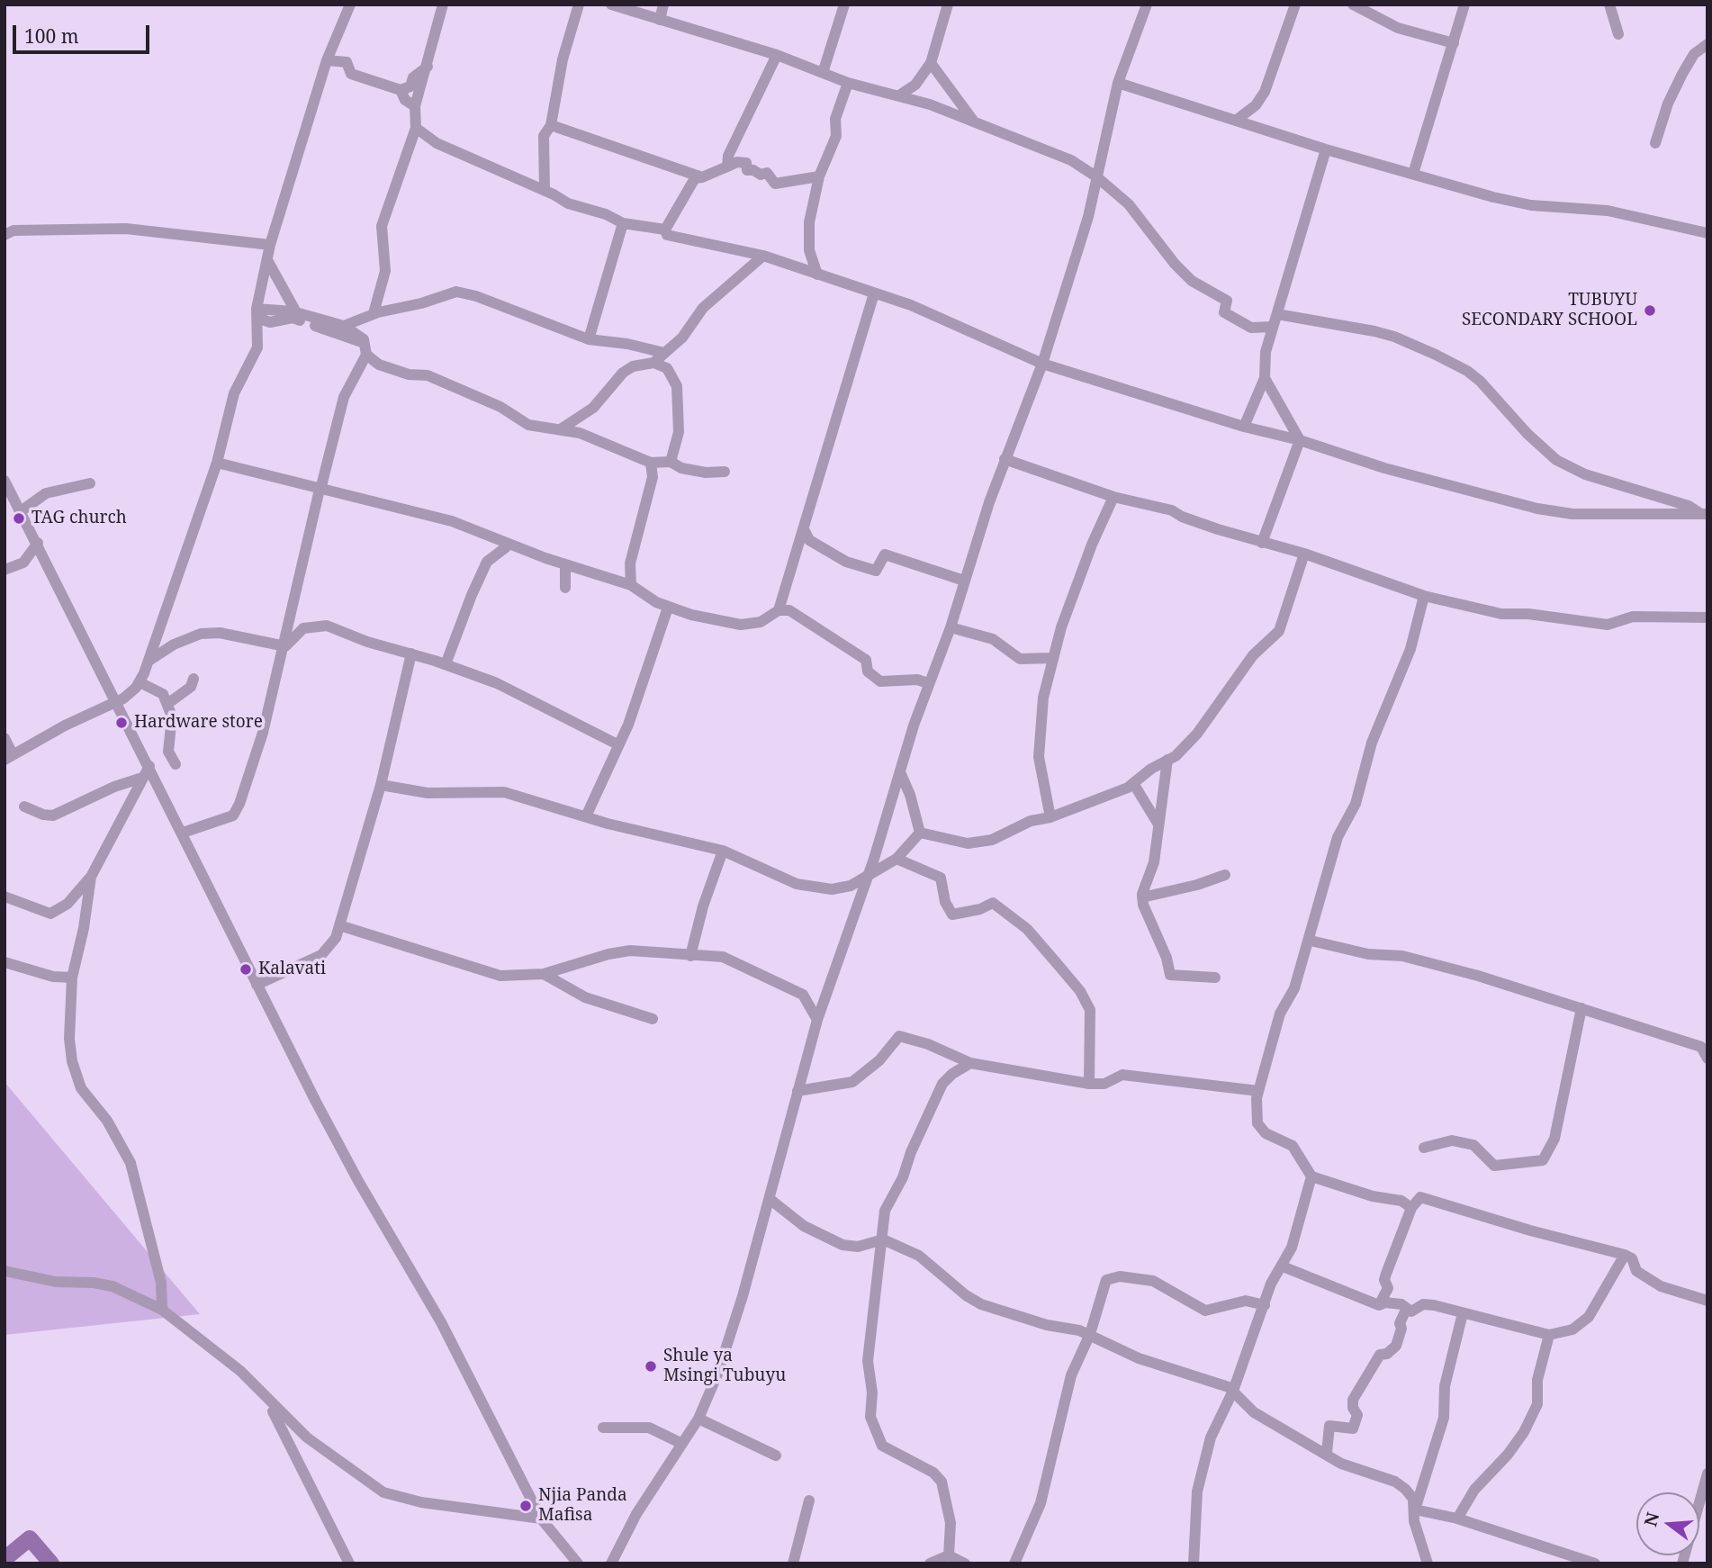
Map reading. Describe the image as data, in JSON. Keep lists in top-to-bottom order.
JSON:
{
  "places": [
    "TUBUYU SECONDARY SCHOOL",
    "TAG church",
    "Hardware store",
    "Kalavati",
    "Shule ya Msingi Tubuyu",
    "Njia Panda Mafisa"
  ],
  "scale_bar": "100 m",
  "north": "left"
}
